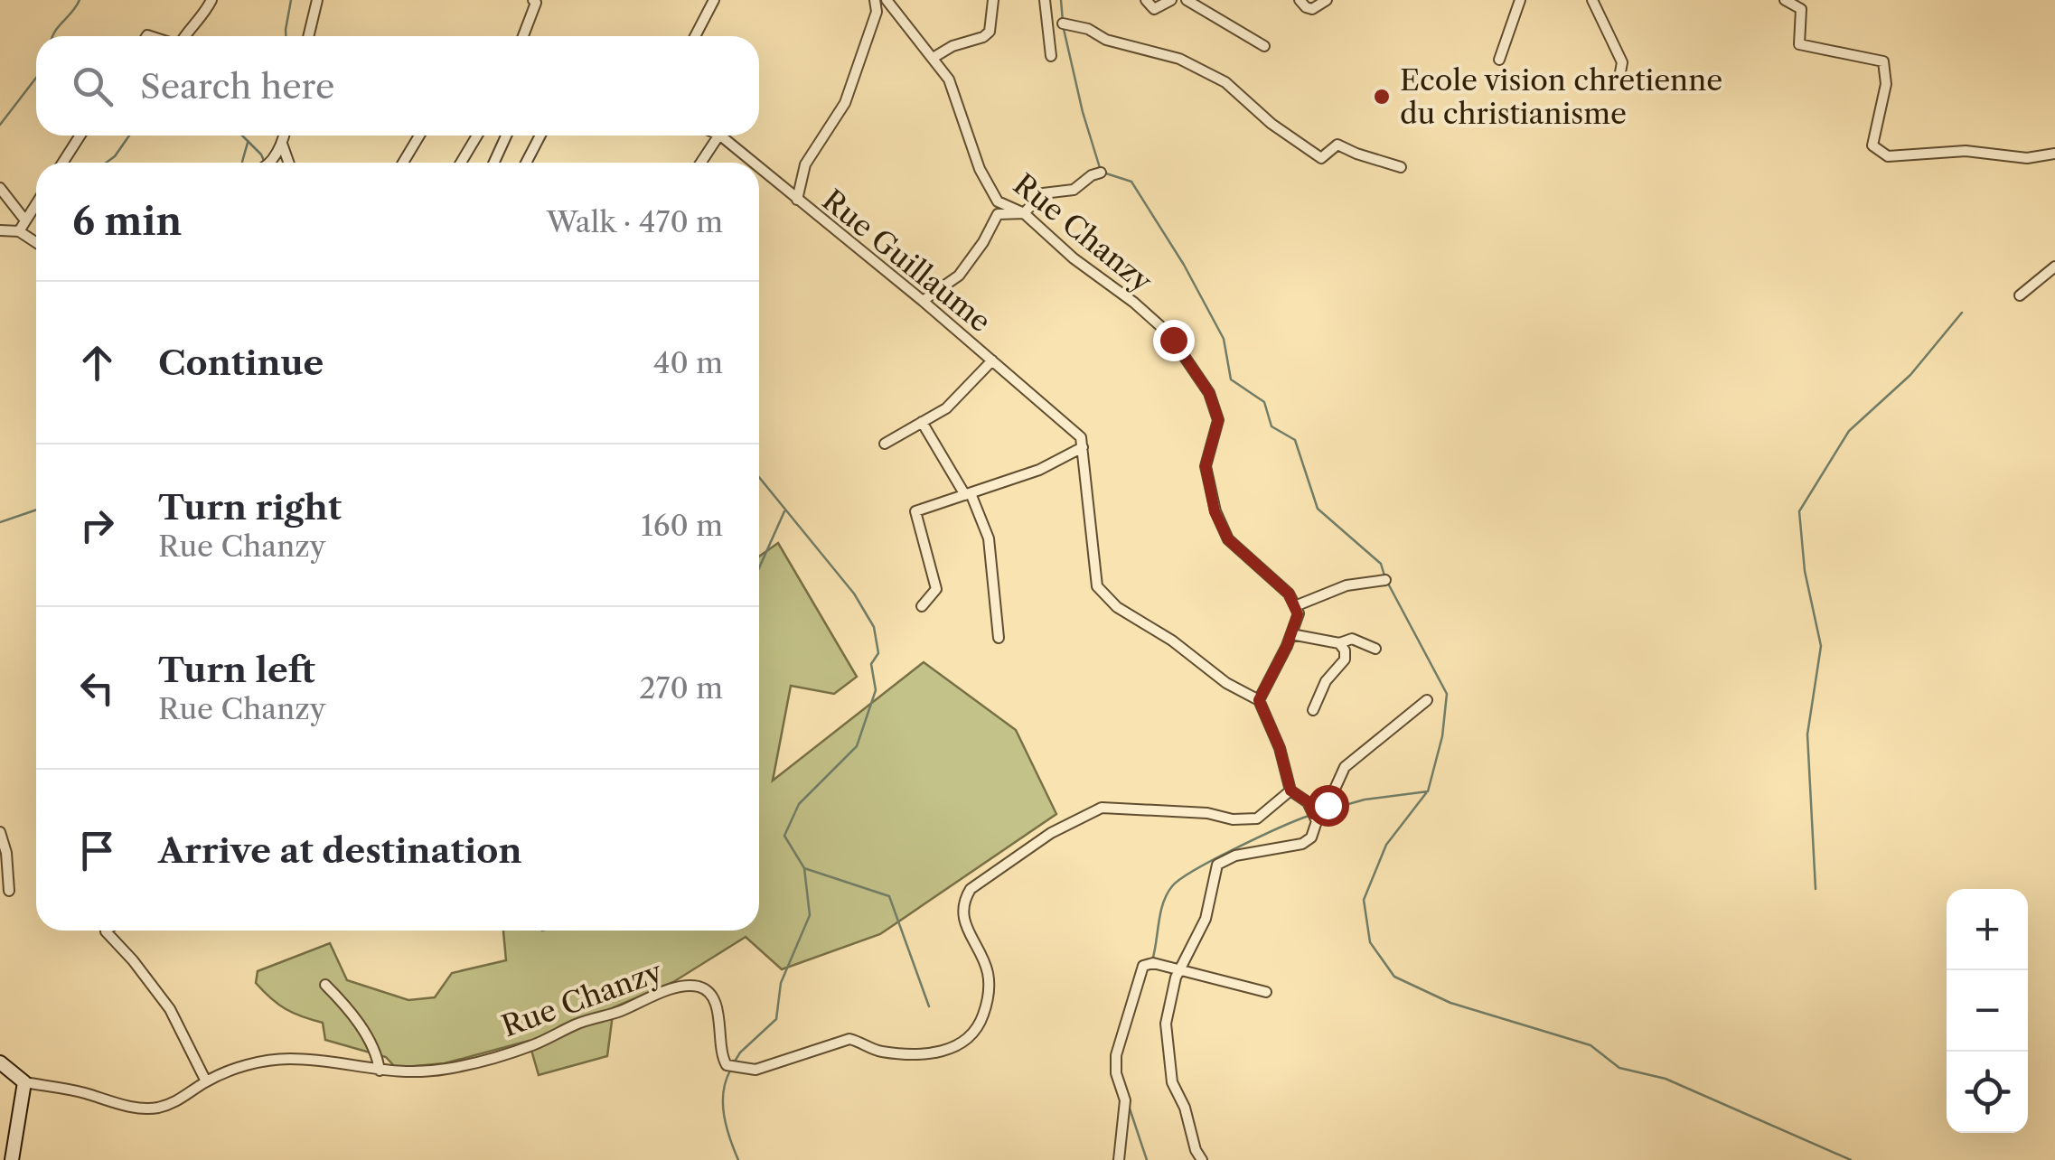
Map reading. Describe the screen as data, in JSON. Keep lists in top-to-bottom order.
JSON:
{
  "streets": {
    "street": ["Rue Chanzy", "Rue Guillaume"]
  },
  "places": ["Ecole vision chretienne du christianisme"],
  "page": {
    "search": "Search here",
    "heading": ["6 min", "Walk · 470 m"],
    "list": [
      ["Continue", "40 m"],
      ["Turn right", "Rue Chanzy", "160 m"],
      ["Turn left", "Rue Chanzy", "270 m"],
      "Arrive at destination"
    ],
    "map_buttons": ["+", "−"]
  }
}
